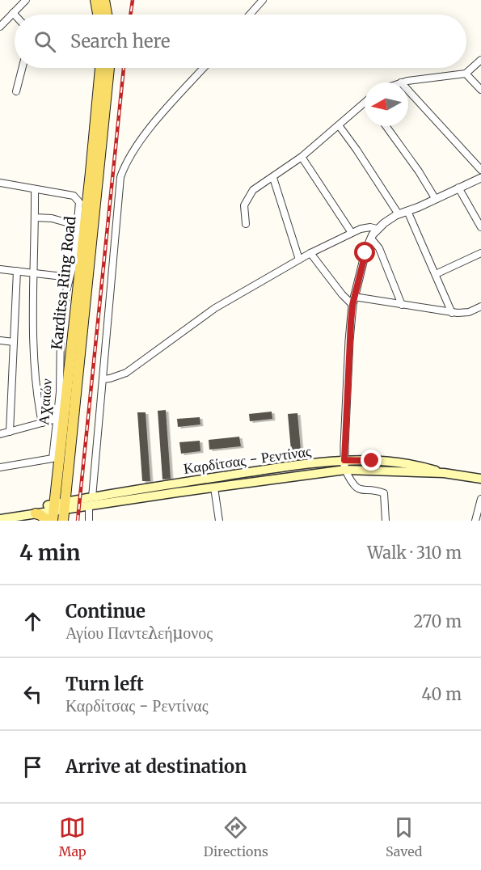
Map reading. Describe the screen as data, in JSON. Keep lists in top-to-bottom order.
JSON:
{
  "streets": {
    "main road": ["Karditsa Ring Road", "Καρδίτσας - Ρεντίνας"],
    "street": ["Αχαιών"]
  },
  "crossings": [
    ["Karditsa Ring Road", "Καρδίτσας - Ρεντίνας"]
  ],
  "north": "left",
  "page": {
    "search": "Search here",
    "heading": ["4 min", "Walk · 310 m"],
    "list": [
      ["Continue", "Αγίου Παντελεήμονος", "270 m"],
      ["Turn left", "Καρδίτσας - Ρεντίνας", "40 m"],
      "Arrive at destination"
    ],
    "nav": ["Map", "Directions", "Saved"]
  }
}
